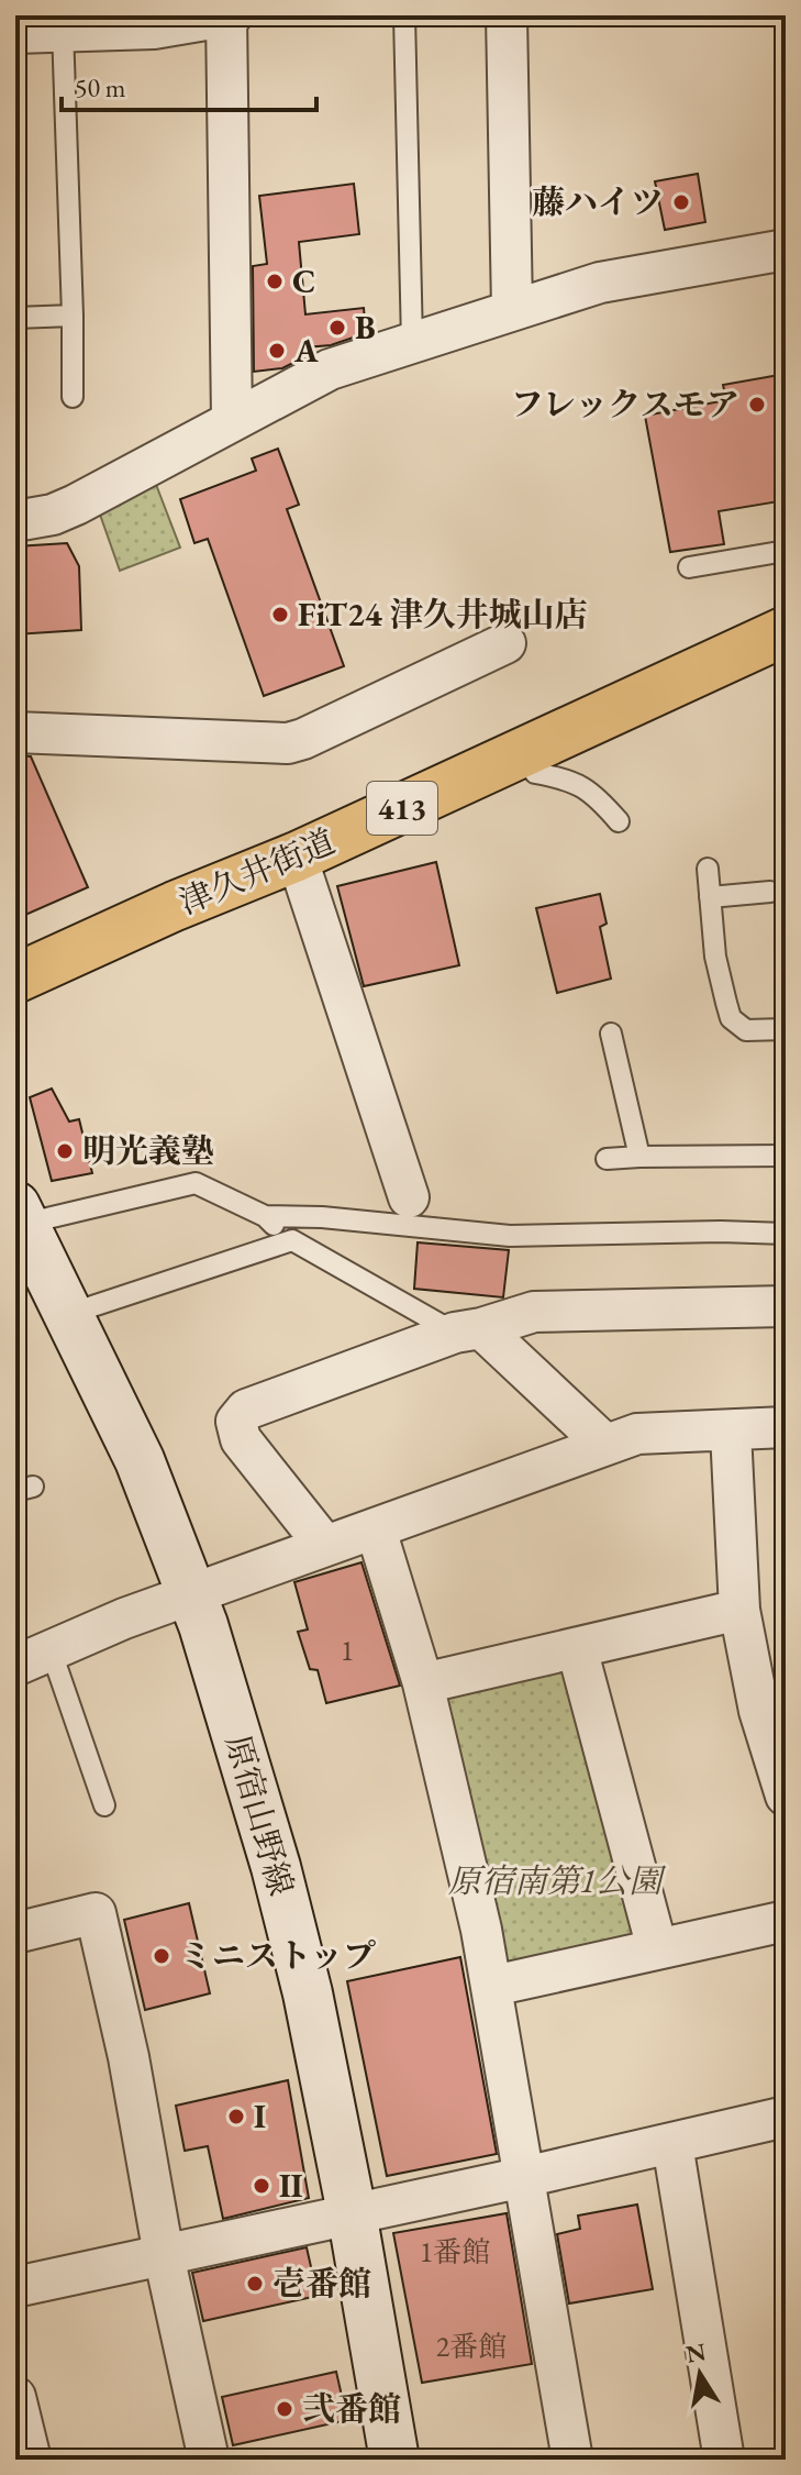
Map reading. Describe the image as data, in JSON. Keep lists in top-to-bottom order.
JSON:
{
  "streets": {
    "highway": ["413", "津久井街道"],
    "street": ["原宿山野線"]
  },
  "parks": ["原宿南第1公園"],
  "places": [
    "藤ハイツ",
    "C",
    "B",
    "A",
    "フレックスモア",
    "FiT24 津久井城山店",
    "明光義塾",
    "ミニストップ",
    "Ⅰ",
    "Ⅱ",
    "壱番館",
    "弐番館"
  ],
  "house_numbers": ["1", "1番館", "2番館"],
  "scale_bar": "50 m",
  "north": "top"
}
